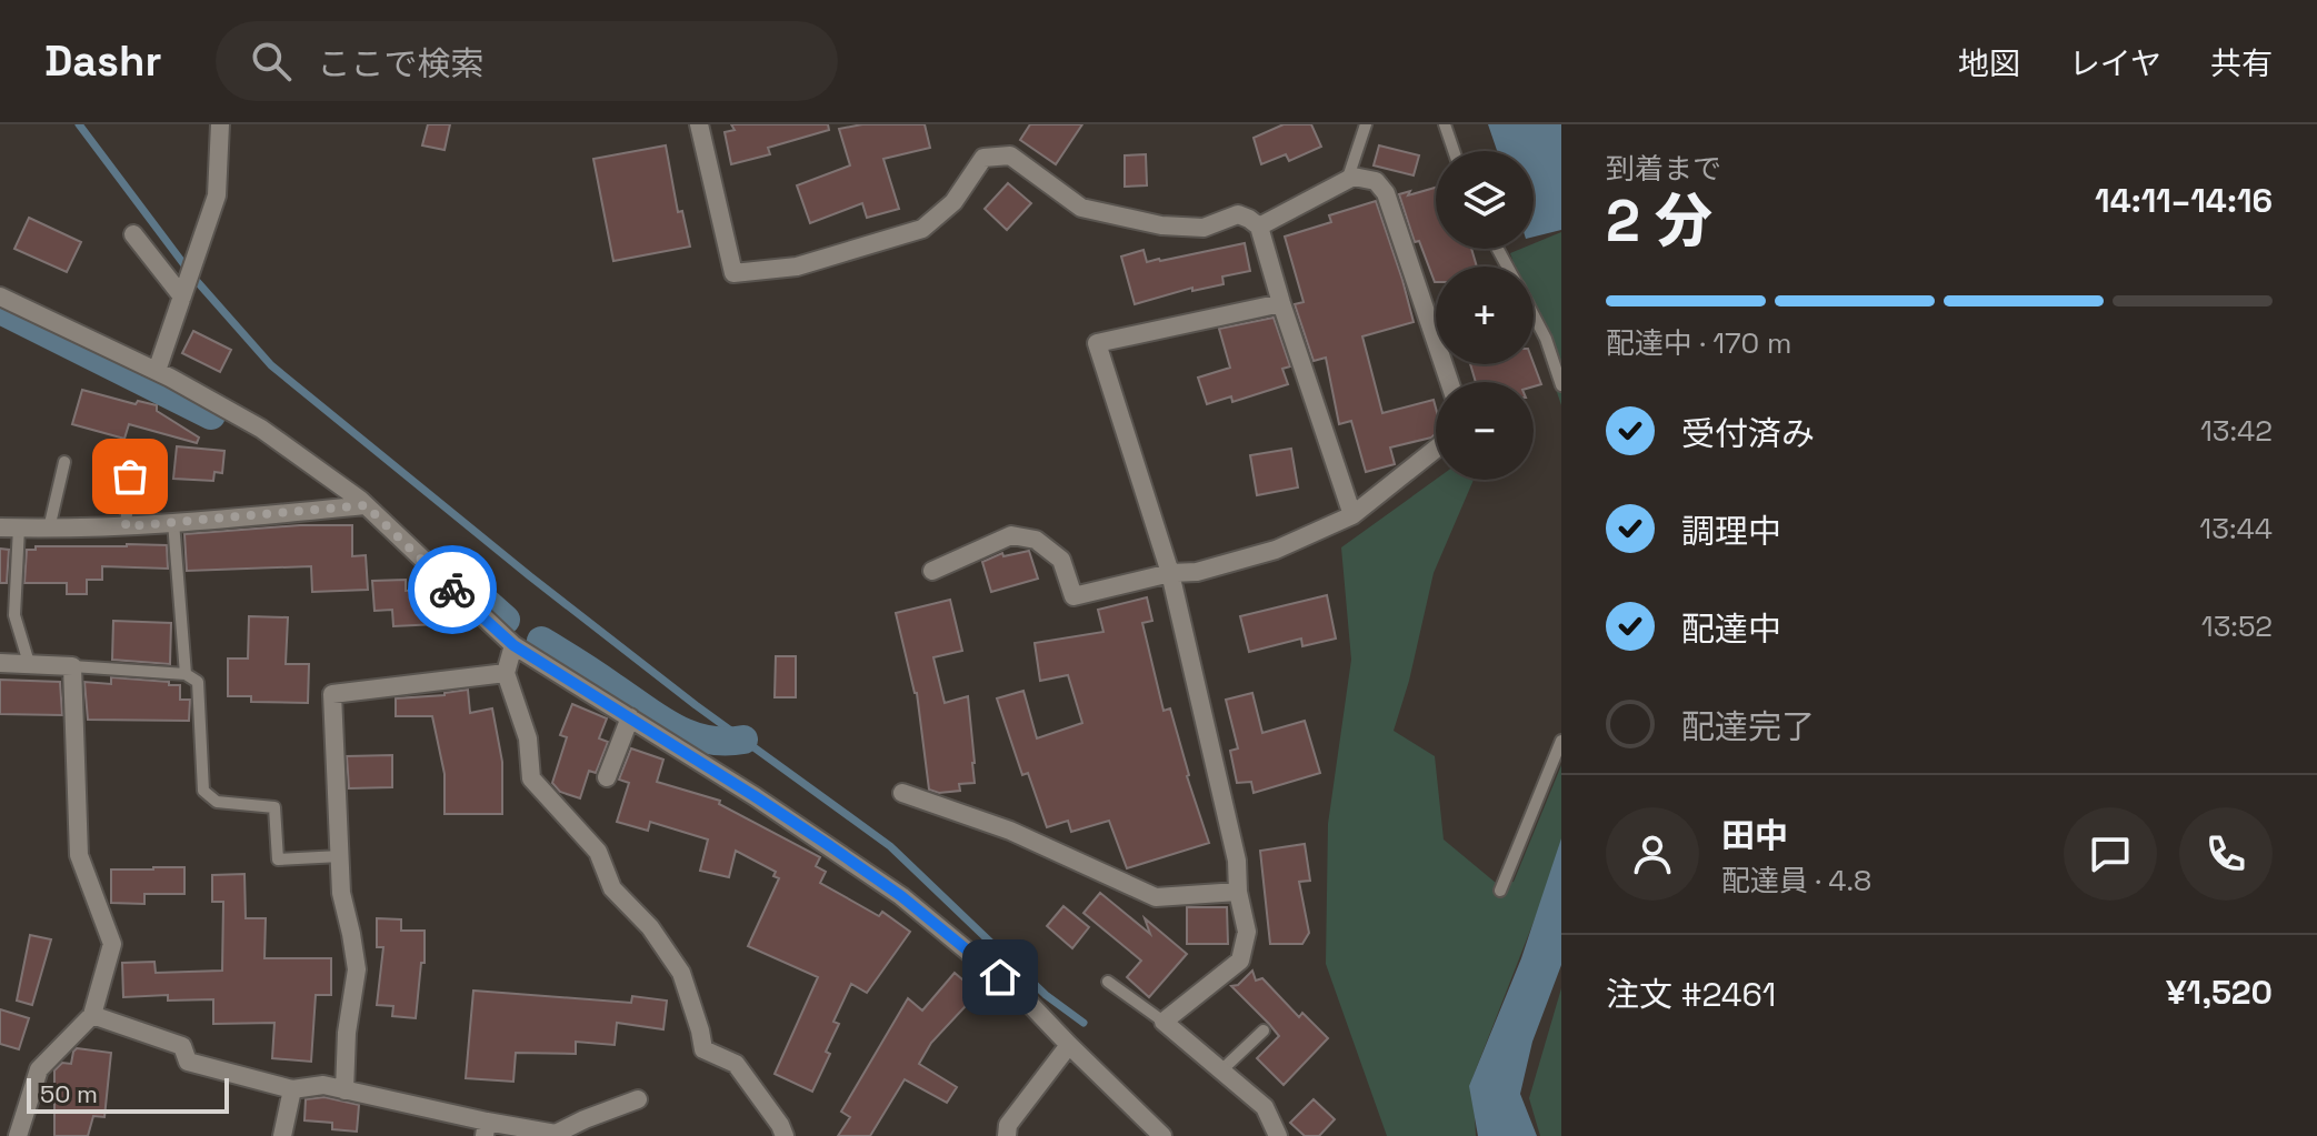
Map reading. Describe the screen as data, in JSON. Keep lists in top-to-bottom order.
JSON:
{
  "scale_bar": "50 m",
  "page": {
    "header": "Dashr",
    "search": "ここで検索",
    "nav": ["地図", "レイヤ", "共有"],
    "heading": ["2 分", "到着まで", "14:11–14:16"],
    "panel": [
      "田中",
      "配達員 · 4.8",
      "注文 #2461",
      "¥1,520"
    ],
    "map_buttons": ["+", "−"],
    "bar": "配達中 · 170 m",
    "list": [
      ["受付済み", "13:42"],
      ["調理中", "13:44"],
      ["配達中", "13:52"],
      "配達完了"
    ],
    "scale": "50 m"
  }
}
